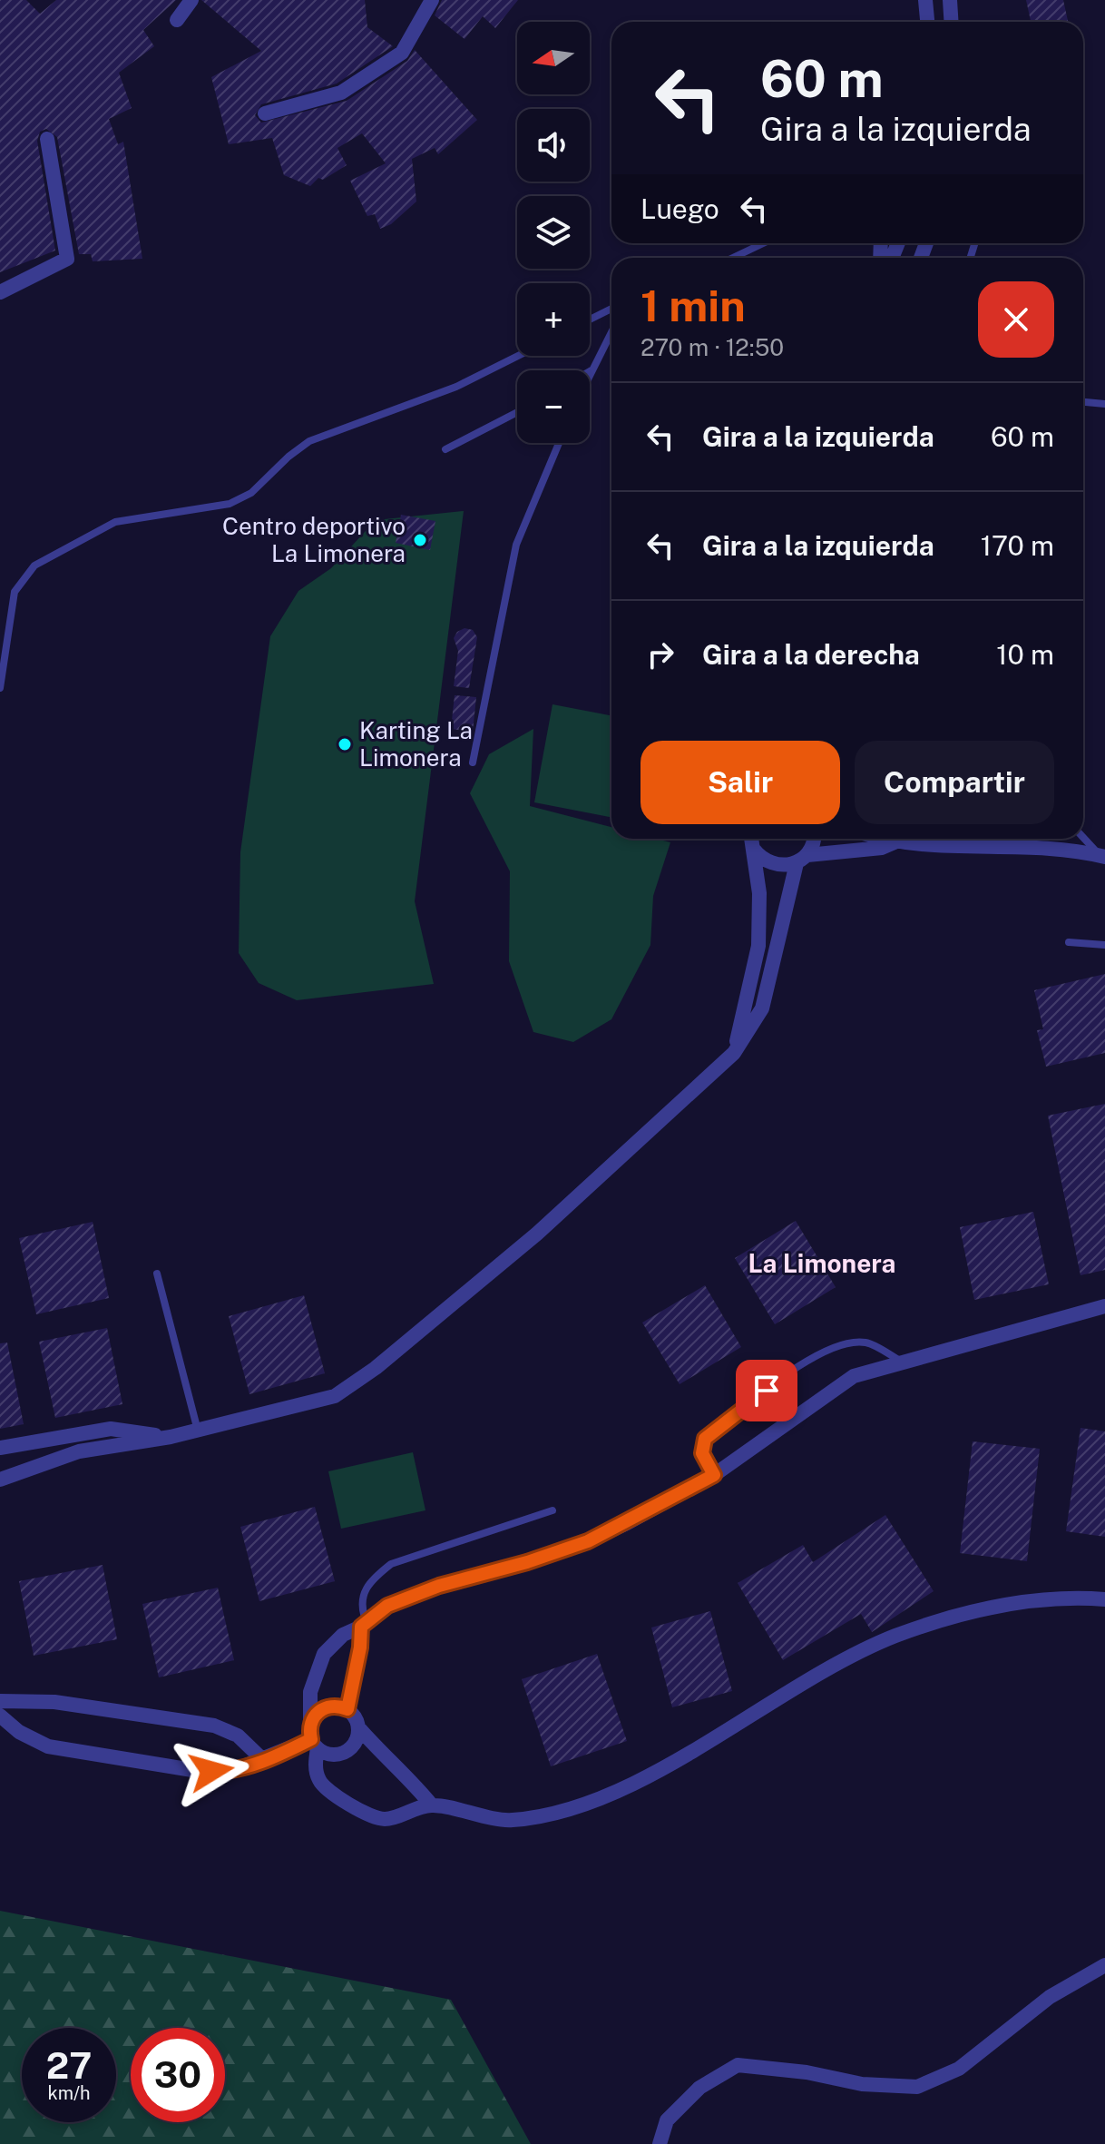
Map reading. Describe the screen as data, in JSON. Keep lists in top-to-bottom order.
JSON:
{
  "districts": ["La Limonera"],
  "places": ["Centro deportivo La Limonera", "Karting La Limonera"],
  "north": "left",
  "page": {
    "map_buttons": ["+", "−"],
    "turn": ["60 m", "Gira a la izquierda"],
    "then": "Luego",
    "heading": ["1 min", "270 m · 12:50"],
    "list": [
      {
        "name": "Gira a la izquierda",
        "value": "60 m"
      },
      {
        "name": "Gira a la izquierda",
        "value": "170 m"
      },
      {
        "name": "Gira a la derecha",
        "value": "10 m"
      }
    ],
    "buttons": ["Salir", "Compartir"],
    "speed": "27 km/h",
    "limit": "30"
  }
}
